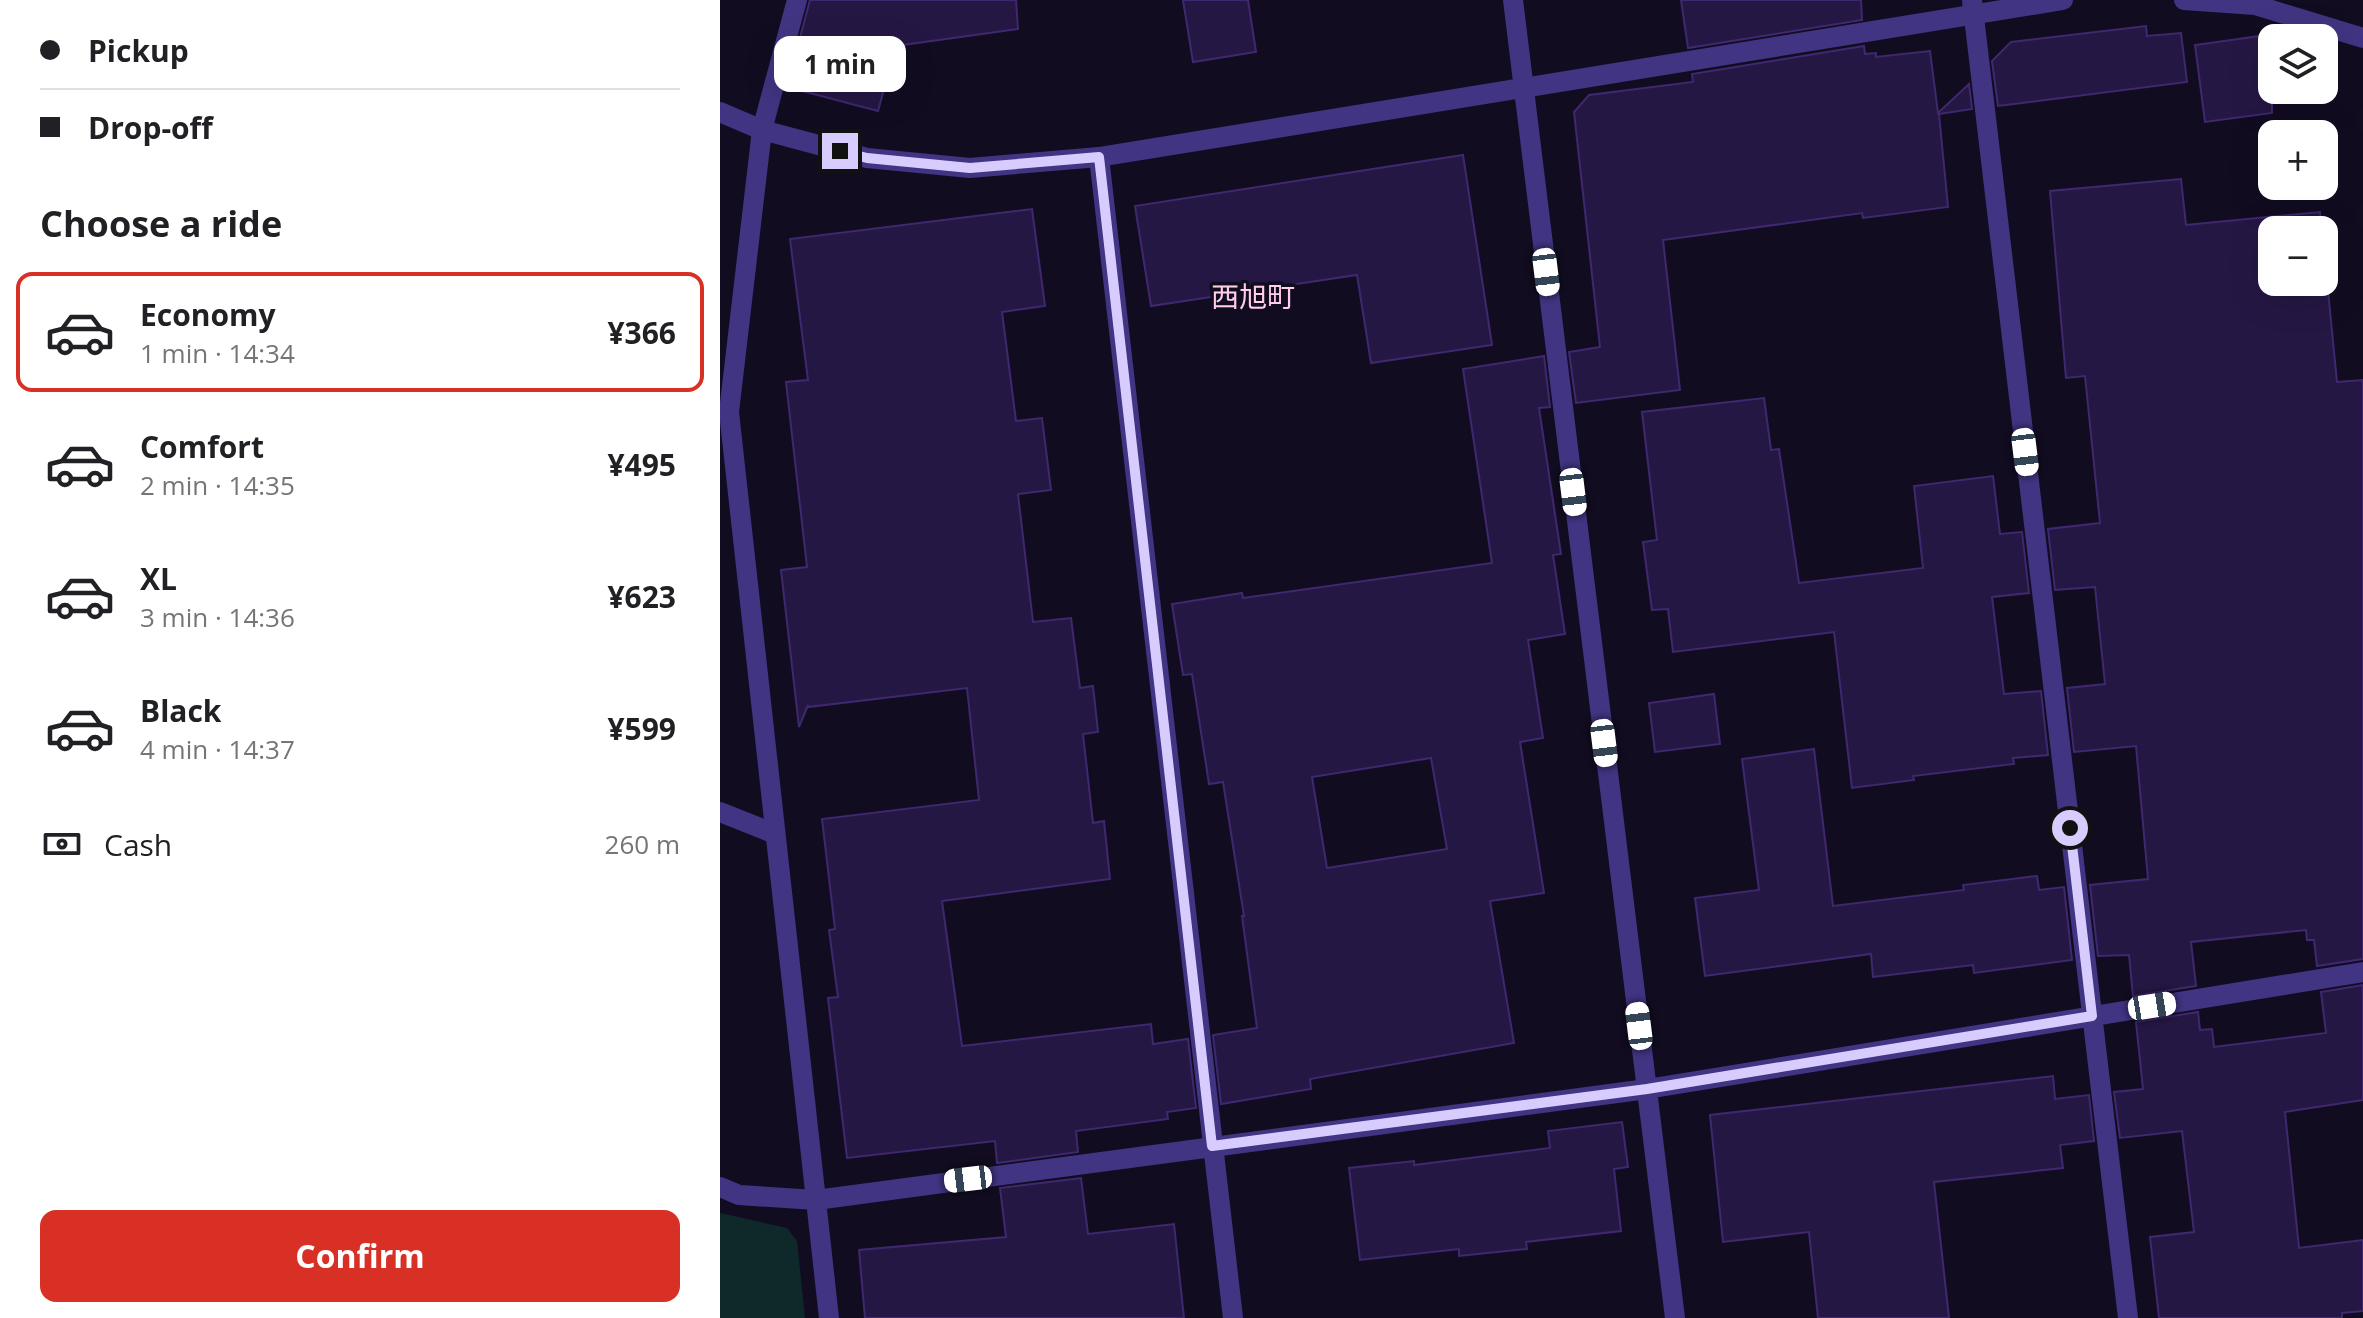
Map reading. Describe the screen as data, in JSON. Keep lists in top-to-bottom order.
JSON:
{
  "districts": ["西旭町"],
  "page": {
    "banner": ["Pickup", "Drop-off"],
    "map_buttons": ["+", "−"],
    "bubble": "1 min",
    "heading": "Choose a ride",
    "list": [
      {
        "name": "Economy",
        "note": "1 min · 14:34",
        "value": "¥366"
      },
      {
        "name": "Comfort",
        "note": "2 min · 14:35",
        "value": "¥495"
      },
      {
        "name": "XL",
        "note": "3 min · 14:36",
        "value": "¥623"
      },
      {
        "name": "Black",
        "note": "4 min · 14:37",
        "value": "¥599"
      }
    ],
    "pay": ["Cash", "260 m"],
    "buttons": "Confirm"
  }
}
